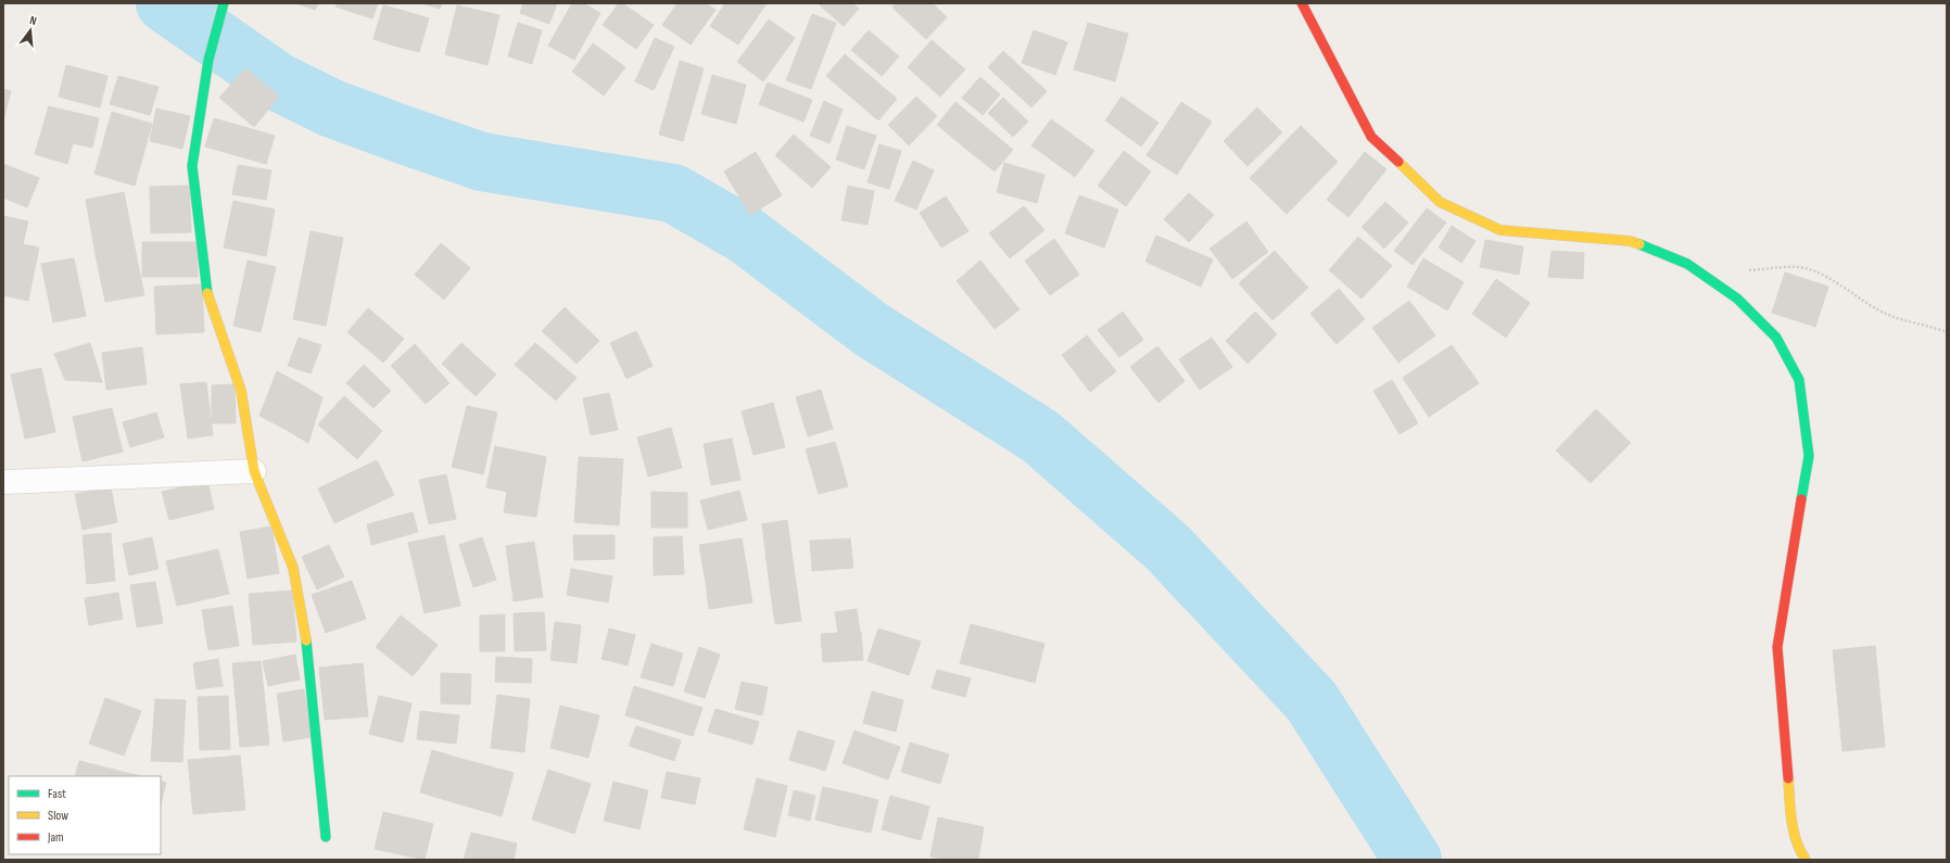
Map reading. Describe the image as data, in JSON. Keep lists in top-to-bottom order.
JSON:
{
  "legend": ["Fast", "Slow", "Jam"],
  "north": "top"
}
